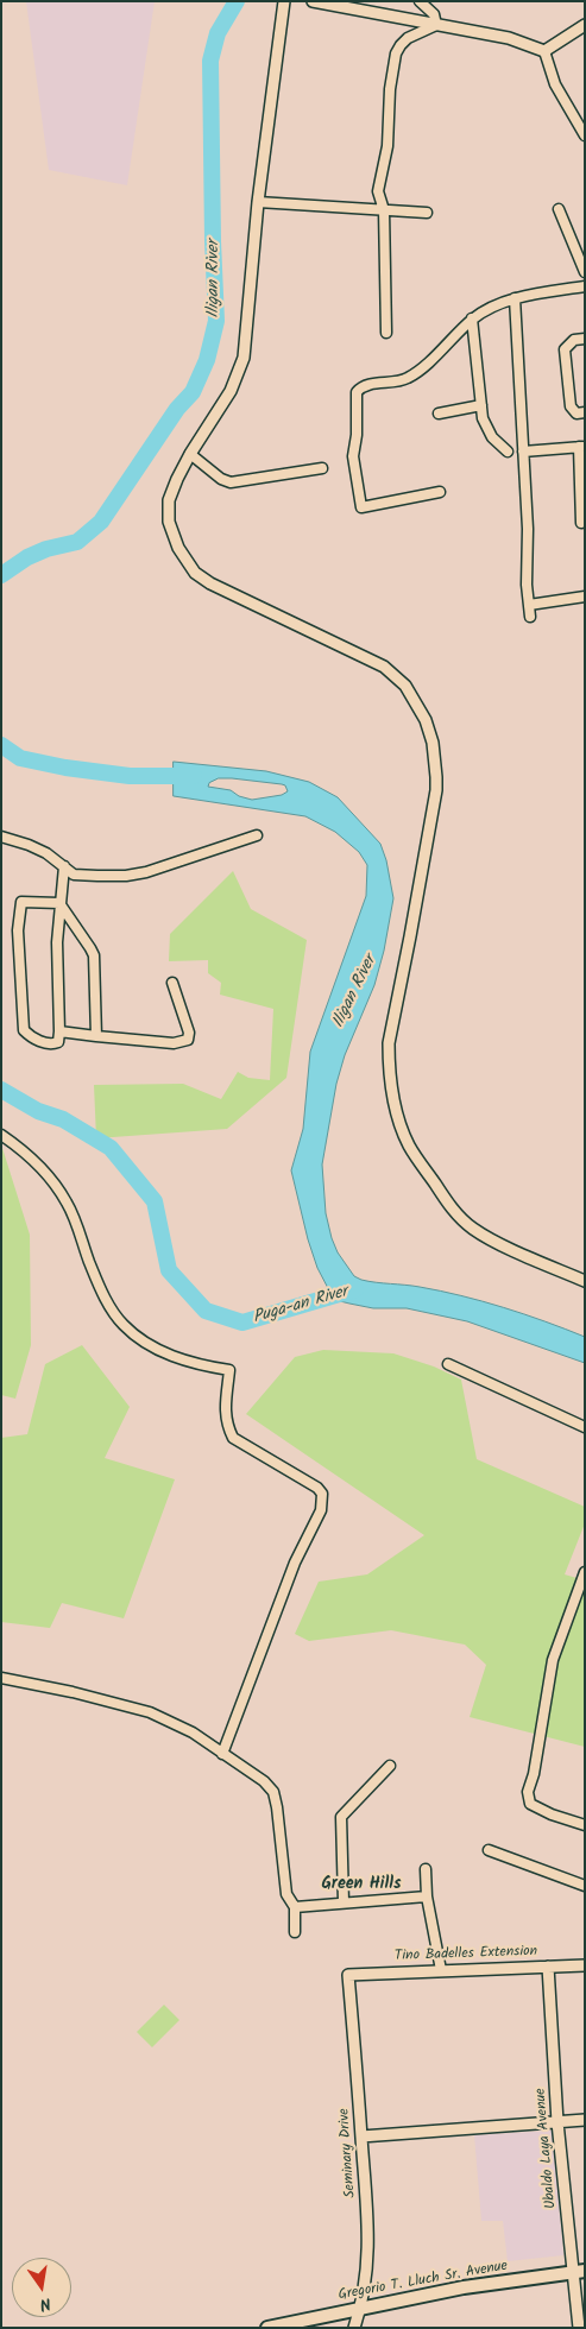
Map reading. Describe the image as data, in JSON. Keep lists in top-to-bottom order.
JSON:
{
  "streets": {
    "main road": ["Gregorio T. Lluch Sr. Avenue"],
    "street": ["Tino Badelles Extension", "Ubaldo Laya Avenue", "Seminary Drive"]
  },
  "crossings": [
    ["Tino Badelles Extension", "Ubaldo Laya Avenue"],
    ["Tino Badelles Extension", "Seminary Drive"],
    ["Ubaldo Laya Avenue", "Gregorio T. Lluch Sr. Avenue"],
    ["Seminary Drive", "Gregorio T. Lluch Sr. Avenue"]
  ],
  "districts": ["Green Hills"],
  "water": ["Iligan River", "Puga-an River"],
  "north": "bottom"
}
